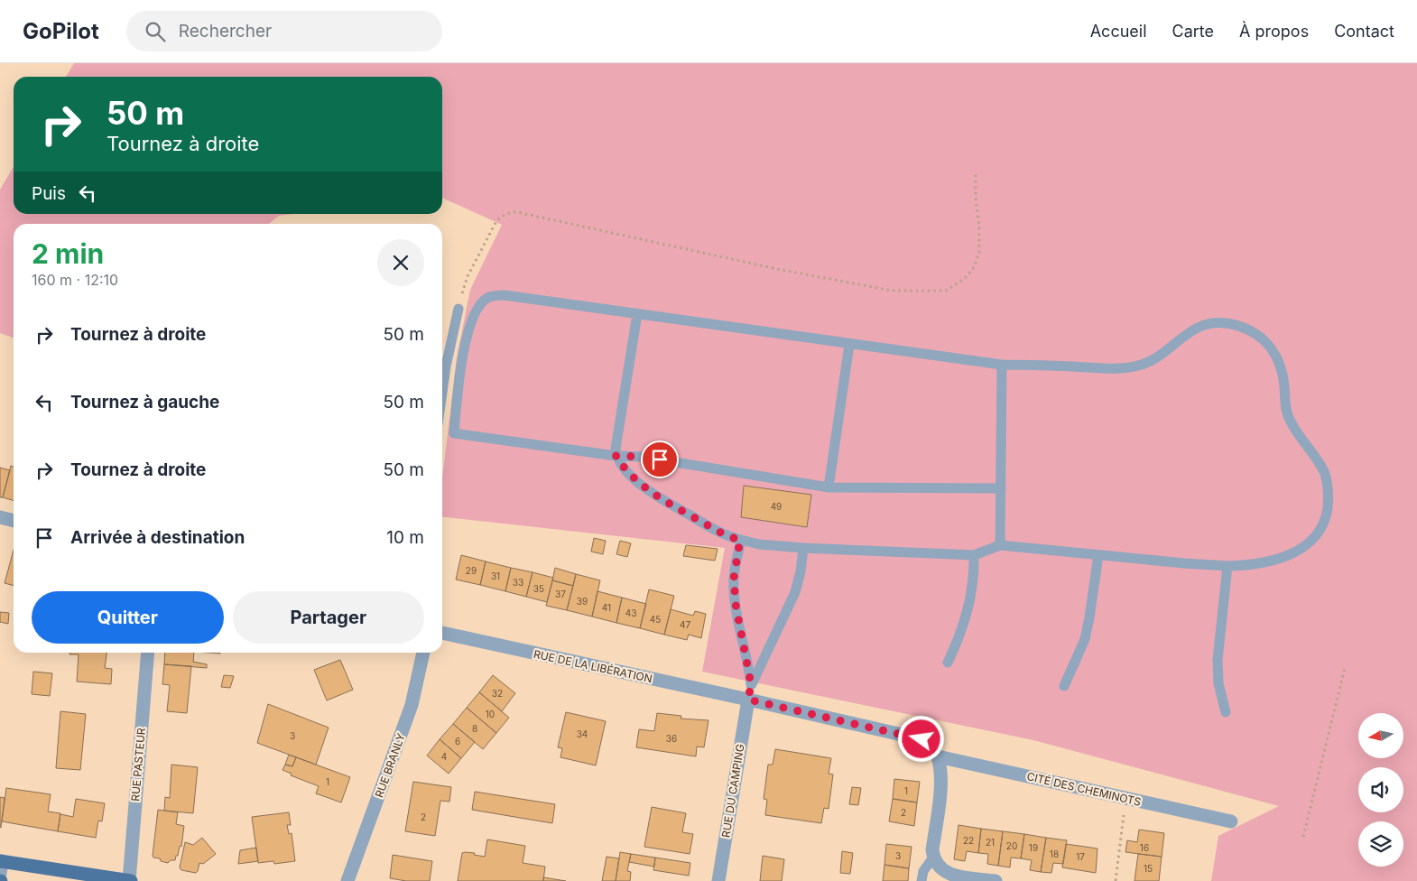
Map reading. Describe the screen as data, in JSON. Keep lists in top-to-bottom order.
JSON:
{
  "streets": {
    "street": [
      "RUE DE LA LIBÉRATION",
      "RUE PASTEUR",
      "RUE BRANLY",
      "CITÉ DES CHEMINOTS",
      "RUE DU CAMPING"
    ]
  },
  "crossings": [
    ["RUE DE LA LIBÉRATION", "RUE DU CAMPING"]
  ],
  "house_numbers": [
    "49",
    "29",
    "31",
    "33",
    "35",
    "37",
    "39",
    "41",
    "43",
    "45",
    "47",
    "32",
    "10",
    "8",
    "34",
    "3",
    "36",
    "6",
    "4",
    "1",
    "1",
    "2",
    "2",
    "22",
    "21",
    "20",
    "19",
    "16",
    "18",
    "3",
    "17",
    "15"
  ],
  "north": "left",
  "page": {
    "header": "GoPilot",
    "search": "Rechercher",
    "nav": [
      "Accueil",
      "Carte",
      "À propos",
      "Contact"
    ],
    "turn": ["50 m", "Tournez à droite"],
    "then": "Puis",
    "heading": ["2 min", "160 m · 12:10"],
    "list": [
      {
        "name": "Tournez à droite",
        "value": "50 m"
      },
      {
        "name": "Tournez à gauche",
        "value": "50 m"
      },
      {
        "name": "Tournez à droite",
        "value": "50 m"
      },
      {
        "name": "Arrivée à destination",
        "value": "10 m"
      }
    ],
    "buttons": ["Quitter", "Partager"]
  }
}
